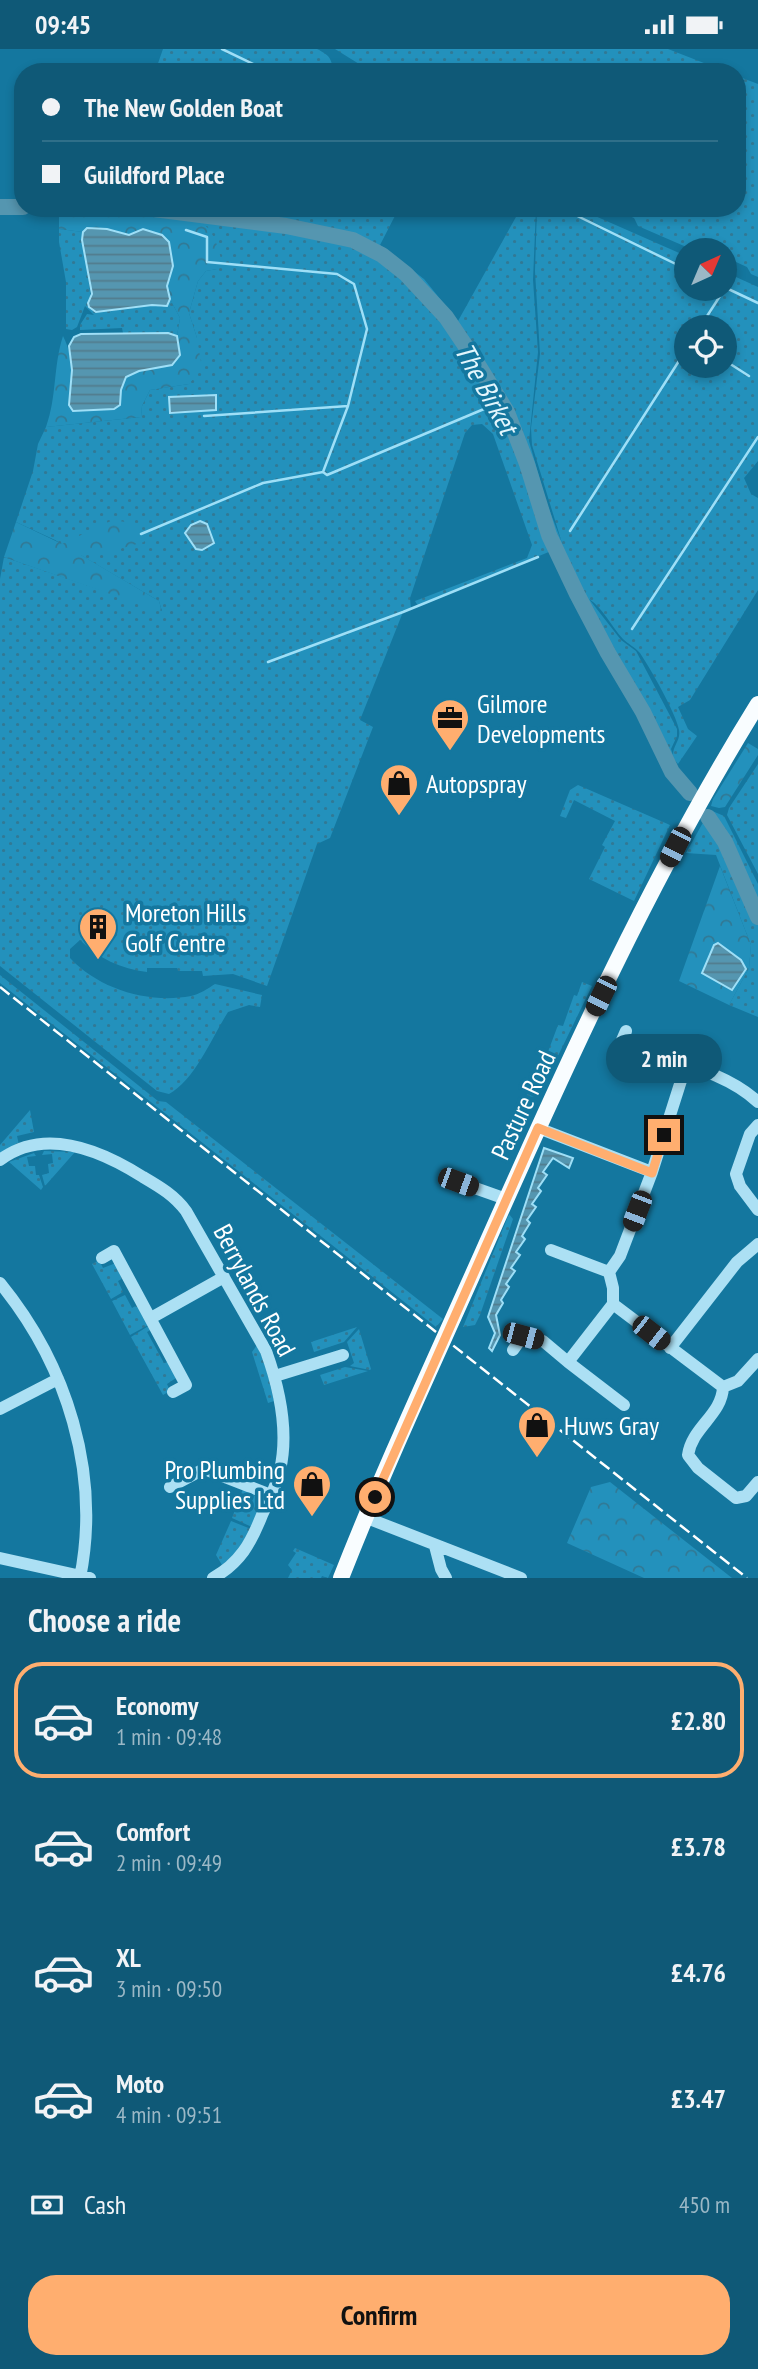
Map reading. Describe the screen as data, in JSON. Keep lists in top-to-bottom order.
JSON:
{
  "streets": {
    "main road": ["Pasture Road"],
    "street": ["Berrylands Road"]
  },
  "water": ["The Birket"],
  "places": {
    "office": ["Gilmore Developments"],
    "shop": ["Autopspray", "Huws Gray", "Pro Plumbing Supplies Ltd"],
    "building": ["Moreton Hills Golf Centre"]
  },
  "north": "top right",
  "page": {
    "status": "09:45",
    "banner": ["The New Golden Boat", "Guildford Place"],
    "bubble": "2 min",
    "heading": "Choose a ride",
    "list": [
      {
        "name": "Economy",
        "note": "1 min · 09:48",
        "value": "£2.80"
      },
      {
        "name": "Comfort",
        "note": "2 min · 09:49",
        "value": "£3.78"
      },
      {
        "name": "XL",
        "note": "3 min · 09:50",
        "value": "£4.76"
      },
      {
        "name": "Moto",
        "note": "4 min · 09:51",
        "value": "£3.47"
      }
    ],
    "pay": ["Cash", "450 m"],
    "buttons": "Confirm"
  }
}
